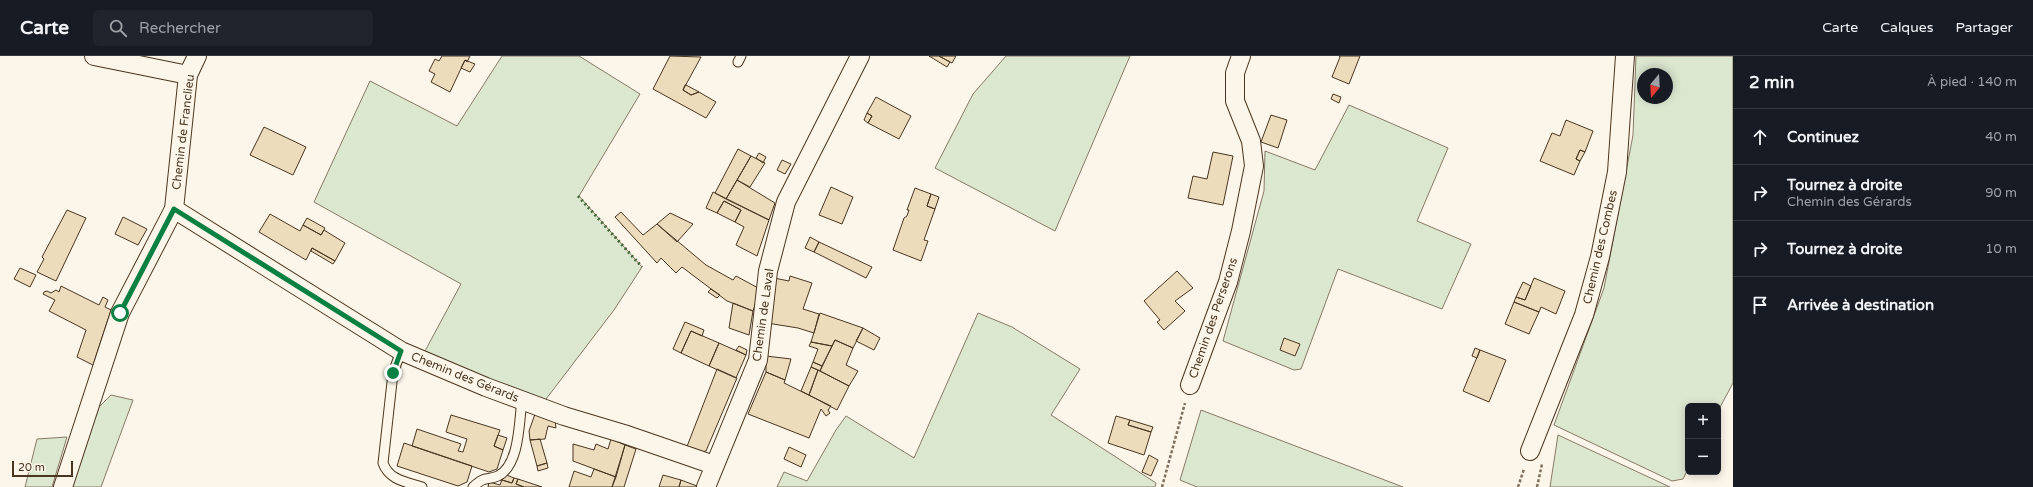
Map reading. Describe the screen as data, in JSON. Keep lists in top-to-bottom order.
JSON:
{
  "streets": {
    "street": [
      "Chemin de Franclieu",
      "Chemin des Combes",
      "Chemin de Laval",
      "Chemin des Perserons",
      "Chemin des Gérards"
    ]
  },
  "crossings": [
    ["Chemin de Franclieu", "Chemin des Gérards"],
    ["Chemin de Laval", "Chemin des Gérards"]
  ],
  "scale_bar": "20 m",
  "north": "bottom",
  "page": {
    "header": "Carte",
    "search": "Rechercher",
    "nav": ["Carte", "Calques", "Partager"],
    "heading": ["2 min", "À pied · 140 m"],
    "list": [
      ["Continuez", "40 m"],
      ["Tournez à droite", "Chemin des Gérards", "90 m"],
      ["Tournez à droite", "10 m"],
      "Arrivée à destination"
    ],
    "map_buttons": ["+", "−"],
    "scale": "20 m"
  }
}
